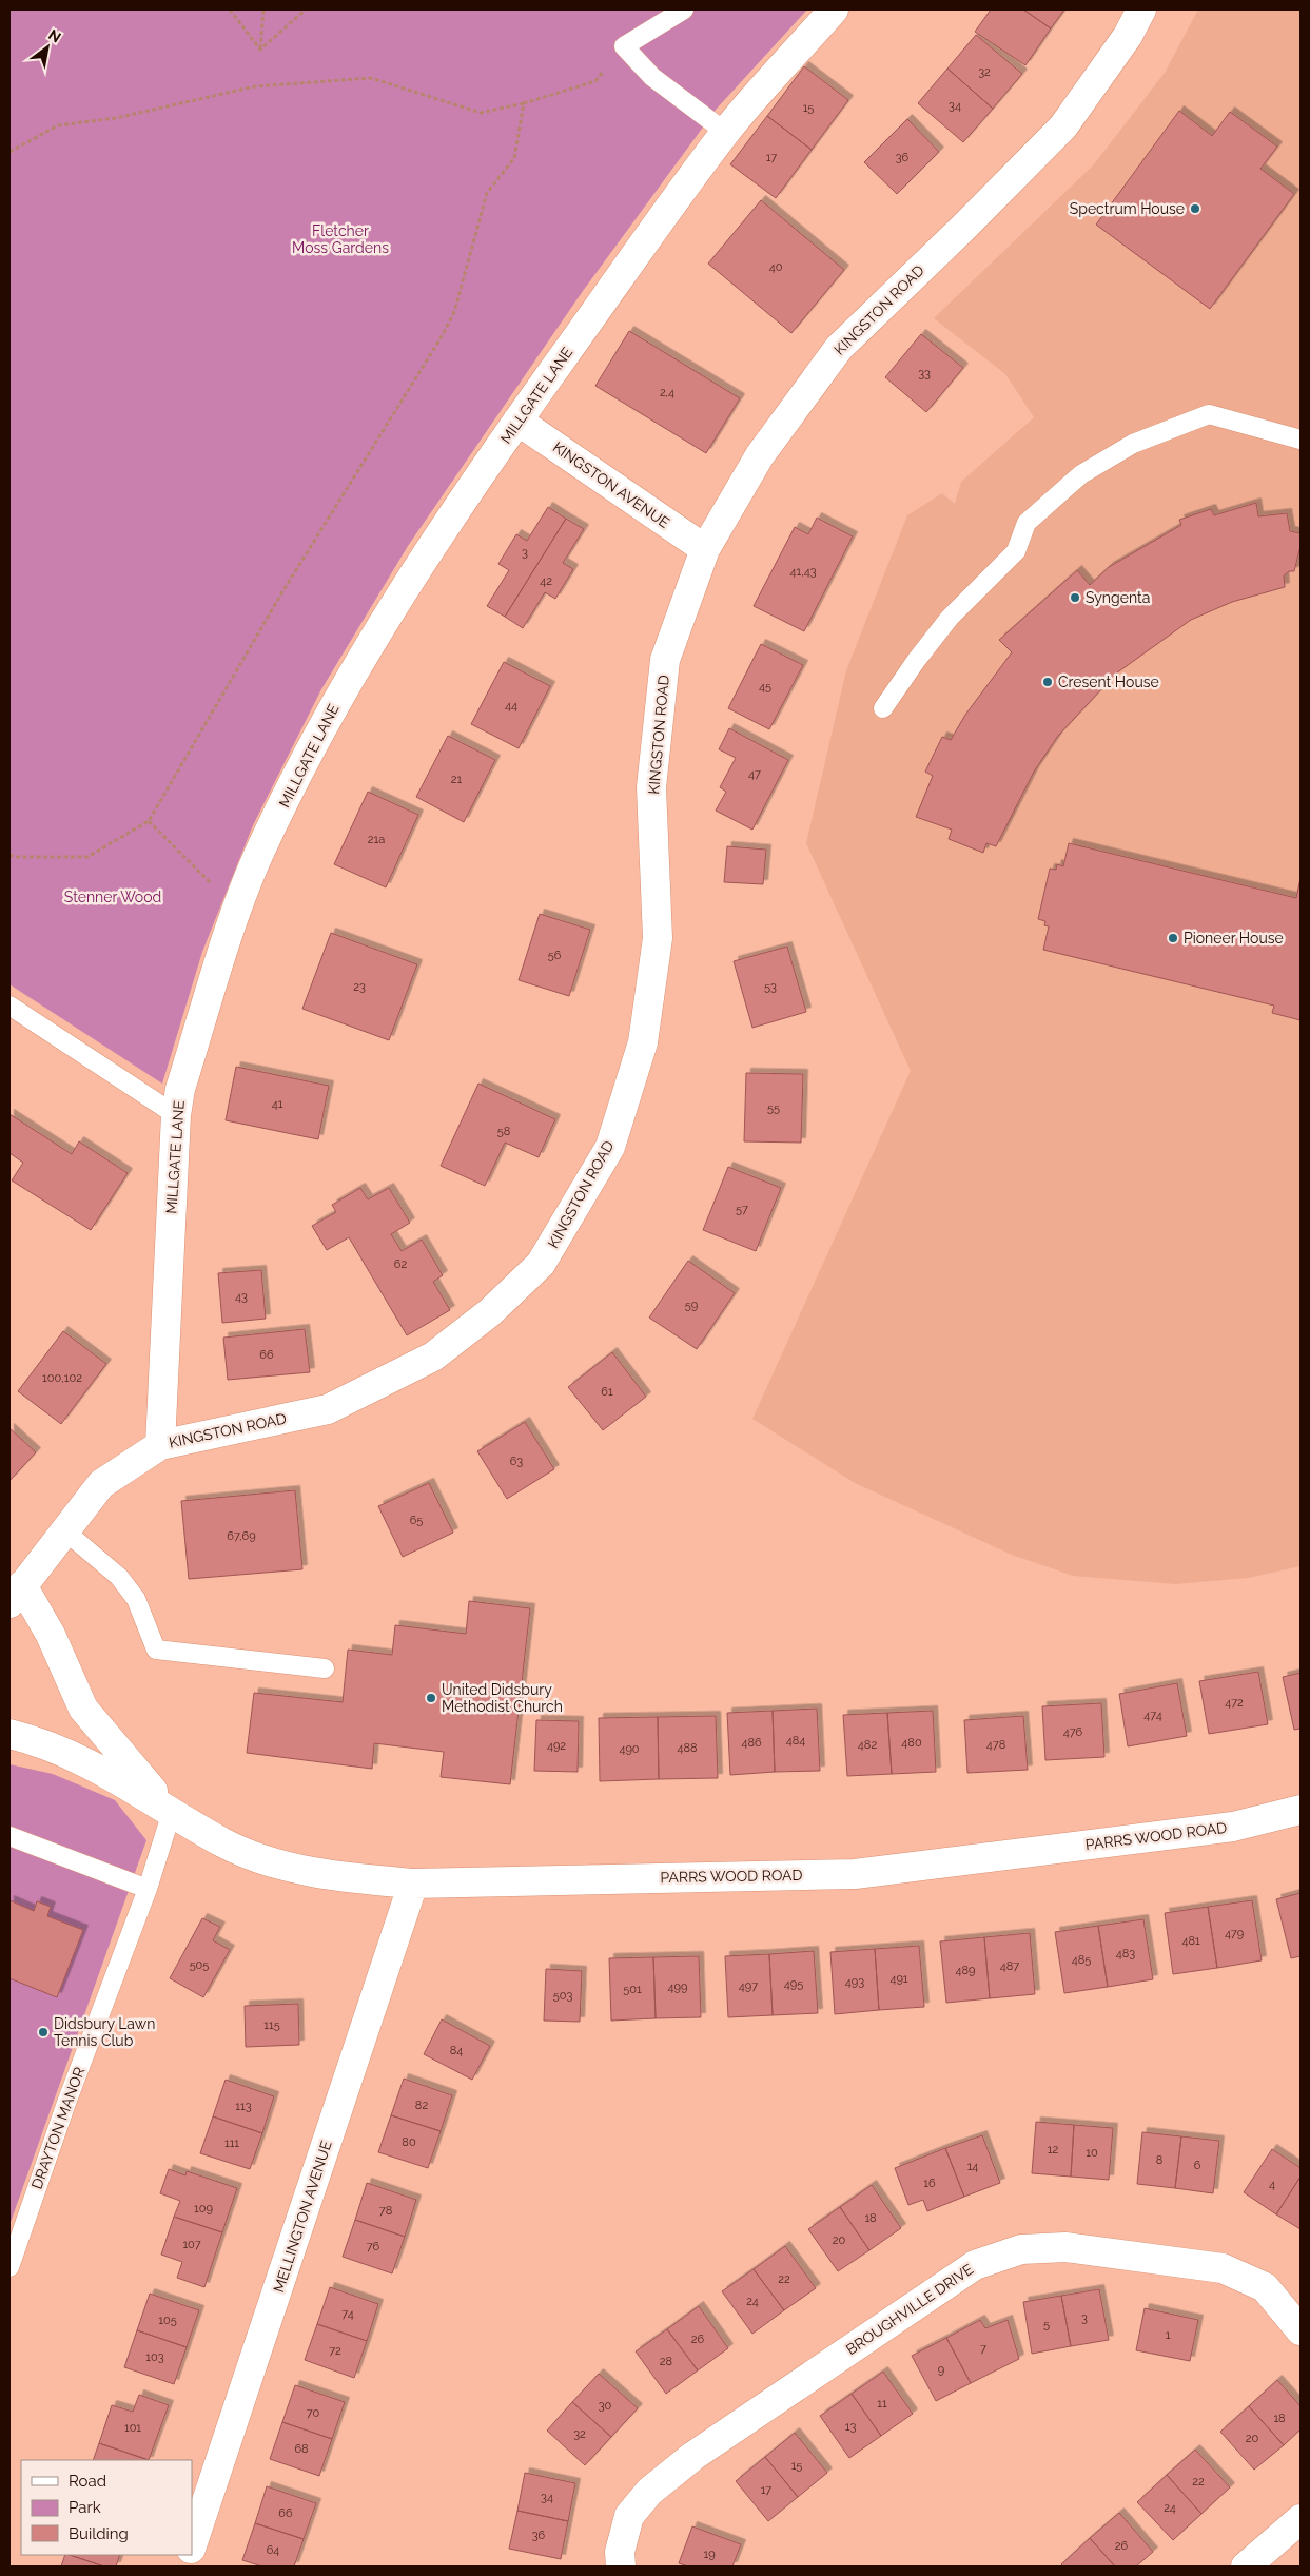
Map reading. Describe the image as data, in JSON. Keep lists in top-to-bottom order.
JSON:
{
  "streets": {
    "street": [
      "KINGSTON ROAD",
      "MILLGATE LANE",
      "KINGSTON AVENUE",
      "PARRS WOOD ROAD",
      "MELLINGTON AVENUE",
      "BROUGHVILLE DRIVE"
    ],
    "lane": ["DRAYTON MANOR"]
  },
  "crossings": [
    ["KINGSTON ROAD", "MILLGATE LANE"],
    ["KINGSTON ROAD", "KINGSTON AVENUE"],
    ["MILLGATE LANE", "KINGSTON AVENUE"],
    ["PARRS WOOD ROAD", "DRAYTON MANOR"],
    ["PARRS WOOD ROAD", "MELLINGTON AVENUE"]
  ],
  "parks": ["Fletcher Moss Gardens", "Stenner Wood"],
  "places": [
    "Spectrum House",
    "Syngenta",
    "Cresent House",
    "Pioneer House",
    "United Didsbury Methodist Church",
    "Didsbury Lawn Tennis Club"
  ],
  "house_numbers": [
    "32",
    "34",
    "15",
    "17",
    "36",
    "40",
    "33",
    "2,4",
    "3",
    "41,43",
    "42",
    "45",
    "44",
    "47",
    "21",
    "21a",
    "56",
    "23",
    "53",
    "41",
    "55",
    "58",
    "57",
    "62",
    "43",
    "59",
    "66",
    "100,102",
    "61",
    "63",
    "65",
    "67,69",
    "472",
    "474",
    "476",
    "484",
    "486",
    "480",
    "482",
    "478",
    "492",
    "488",
    "490",
    "479",
    "481",
    "483",
    "485",
    "505",
    "487",
    "489",
    "491",
    "493",
    "495",
    "497",
    "499",
    "501",
    "503",
    "115",
    "84",
    "82",
    "113",
    "80",
    "111",
    "12",
    "10",
    "8",
    "6",
    "14",
    "16",
    "4",
    "109",
    "78",
    "18",
    "20",
    "107",
    "76",
    "22",
    "24",
    "74",
    "3",
    "105",
    "5",
    "1",
    "26",
    "7",
    "72",
    "103",
    "28",
    "9",
    "11",
    "30",
    "70",
    "18",
    "13",
    "101",
    "32",
    "20",
    "68",
    "15",
    "22",
    "17",
    "34",
    "24",
    "66",
    "36",
    "26",
    "64",
    "19"
  ],
  "legend": ["Road", "Park", "Building"],
  "north": "top right"
}
